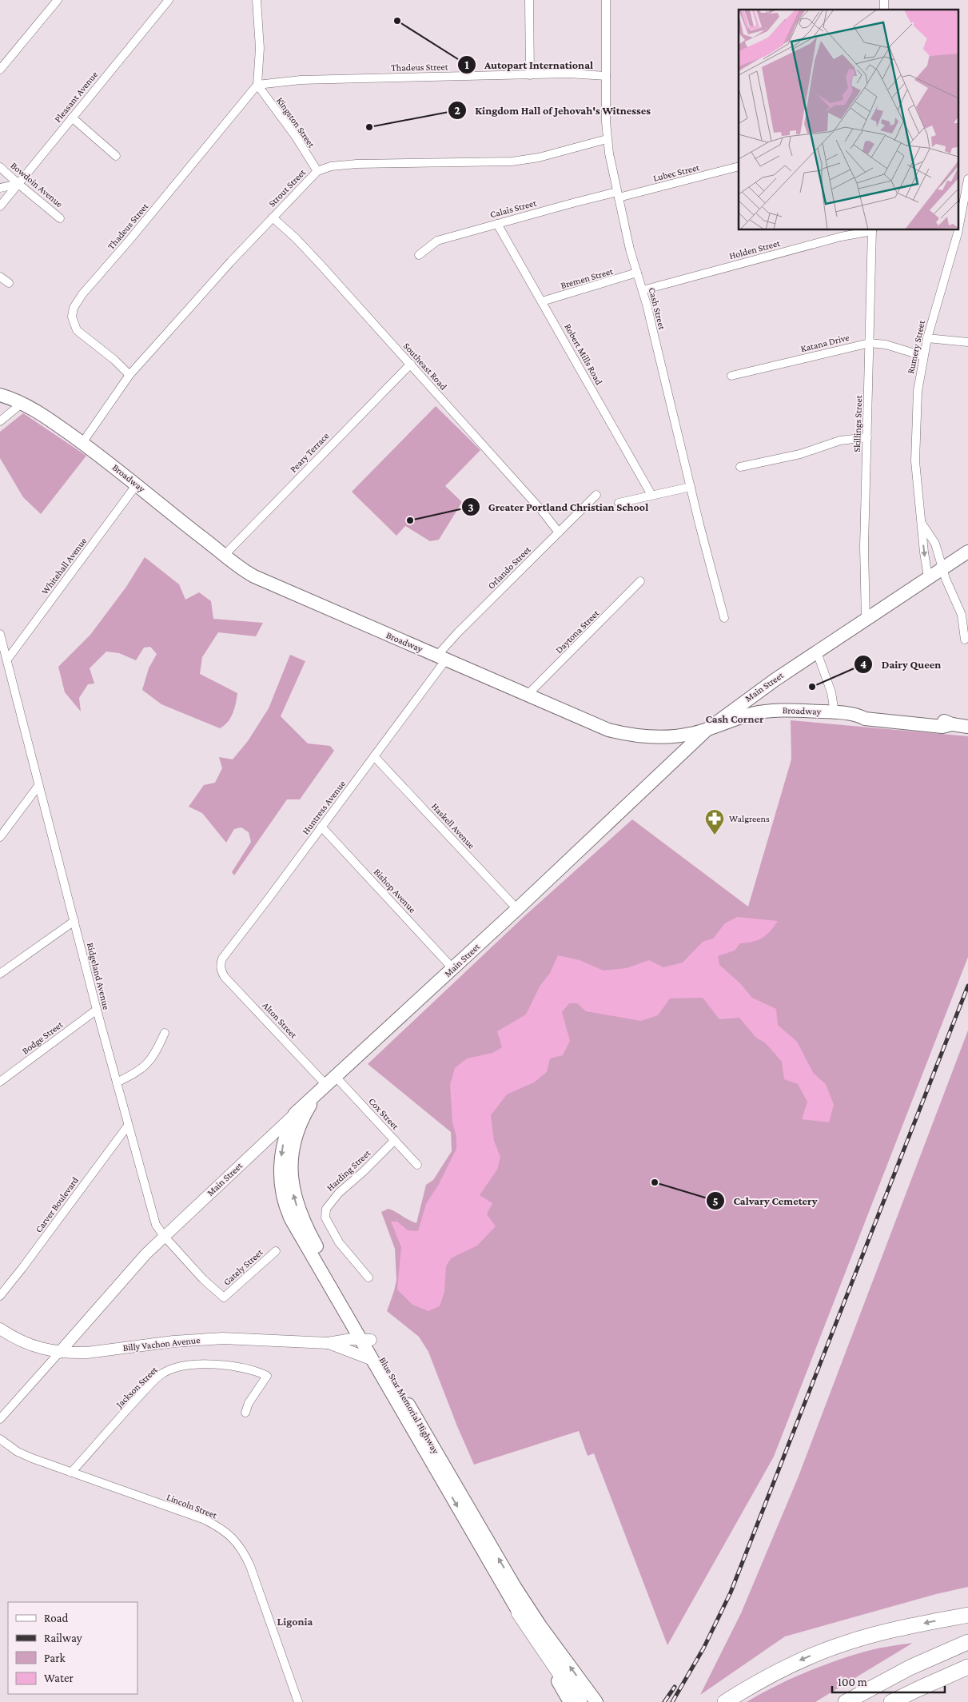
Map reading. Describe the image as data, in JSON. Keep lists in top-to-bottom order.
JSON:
{
  "streets": {
    "main road": [
      "Broadway",
      "Main Street",
      "Billy Vachon Avenue",
      "Blue Star Memorial Highway"
    ],
    "street": [
      "Thadeus Street",
      "Pleasant Avenue",
      "Kingston Street",
      "Lubec Street",
      "Bowdoin Avenue",
      "Strout Street",
      "Calais Street",
      "Holden Street",
      "Bremen Street",
      "Cash Street",
      "Katana Drive",
      "Rumery Street",
      "Robert Mills Road",
      "Southeast Road",
      "Skillings Street",
      "Peary Terrace",
      "Whitehall Avenue",
      "Orlando Street",
      "Daytona Street",
      "Huntress Avenue",
      "Haskell Avenue",
      "Bishop Avenue",
      "Ridgeland Avenue",
      "Alton Street",
      "Bodge Street",
      "Cox Street",
      "Harding Street",
      "Carver Boulevard",
      "Gately Street",
      "Jackson Street",
      "Lincoln Street"
    ]
  },
  "crossings": [
    ["Thadeus Street", "Kingston Street"],
    ["Thadeus Street", "Strout Street"],
    ["Thadeus Street", "Cash Street"],
    ["Pleasant Avenue", "Bowdoin Avenue"],
    ["Kingston Street", "Strout Street"],
    ["Lubec Street", "Calais Street"],
    ["Lubec Street", "Cash Street"],
    ["Strout Street", "Cash Street"],
    ["Strout Street", "Southeast Road"],
    ["Strout Street", "Broadway"],
    ["Calais Street", "Cash Street"],
    ["Calais Street", "Robert Mills Road"],
    ["Holden Street", "Cash Street"],
    ["Holden Street", "Skillings Street"],
    ["Bremen Street", "Cash Street"],
    ["Bremen Street", "Robert Mills Road"],
    ["Katana Drive", "Rumery Street"],
    ["Katana Drive", "Skillings Street"],
    ["Rumery Street", "Main Street"],
    ["Southeast Road", "Peary Terrace"],
    ["Southeast Road", "Orlando Street"],
    ["Skillings Street", "Main Street"],
    ["Peary Terrace", "Broadway"],
    ["Broadway", "Whitehall Avenue"],
    ["Broadway", "Orlando Street"],
    ["Broadway", "Daytona Street"],
    ["Broadway", "Main Street"],
    ["Broadway", "Huntress Avenue"],
    ["Whitehall Avenue", "Ridgeland Avenue"],
    ["Orlando Street", "Huntress Avenue"],
    ["Main Street", "Haskell Avenue"],
    ["Main Street", "Bishop Avenue"],
    ["Main Street", "Ridgeland Avenue"],
    ["Main Street", "Alton Street"],
    ["Main Street", "Cox Street"],
    ["Main Street", "Billy Vachon Avenue"],
    ["Main Street", "Blue Star Memorial Highway"],
    ["Huntress Avenue", "Haskell Avenue"],
    ["Huntress Avenue", "Bishop Avenue"],
    ["Huntress Avenue", "Alton Street"],
    ["Ridgeland Avenue", "Bodge Street"],
    ["Ridgeland Avenue", "Carver Boulevard"],
    ["Ridgeland Avenue", "Gately Street"],
    ["Alton Street", "Cox Street"],
    ["Alton Street", "Blue Star Memorial Highway"],
    ["Cox Street", "Harding Street"],
    ["Cox Street", "Blue Star Memorial Highway"],
    ["Billy Vachon Avenue", "Blue Star Memorial Highway"],
    ["Jackson Street", "Lincoln Street"]
  ],
  "districts": ["Cash Corner", "Ligonia"],
  "places": {
    "other": [
      "Autopart International",
      "Kingdom Hall of Jehovah's Witnesses",
      "Greater Portland Christian School",
      "Dairy Queen",
      "Calvary Cemetery"
    ],
    "pharmacy": ["Walgreens"]
  },
  "legend": [
    "Road",
    "Railway",
    "Park",
    "Water"
  ],
  "scale_bar": "100 m"
}
